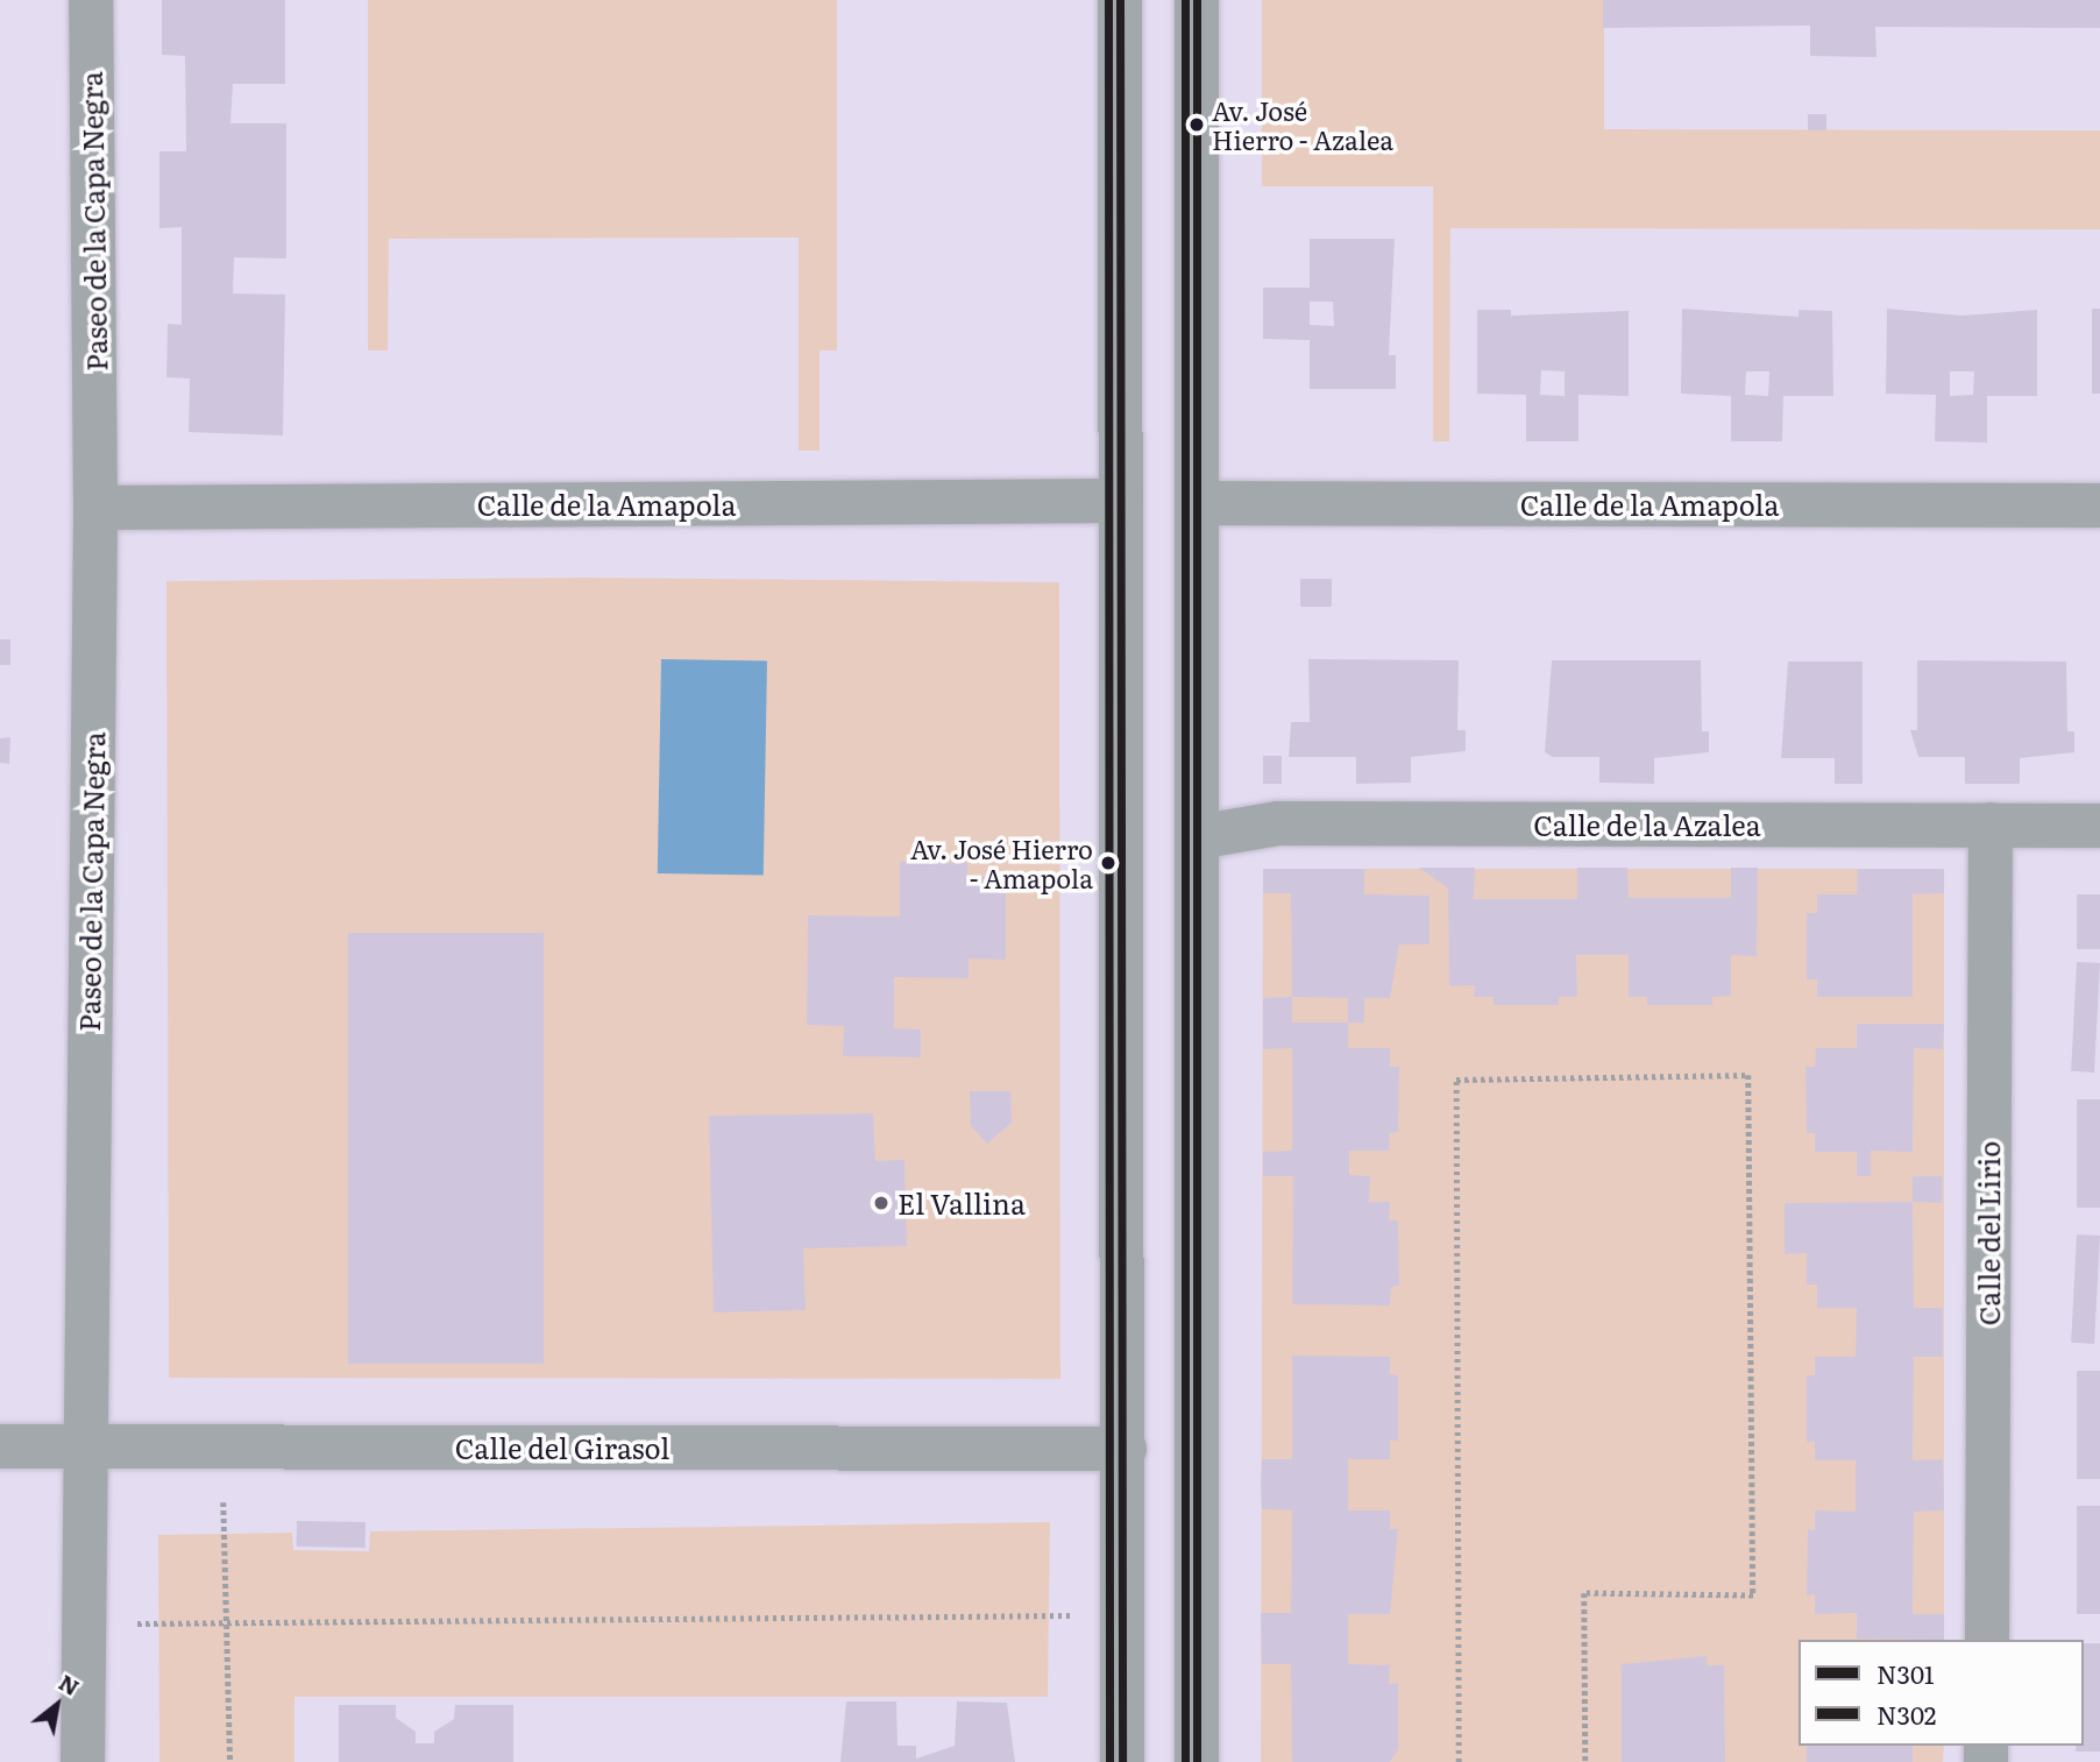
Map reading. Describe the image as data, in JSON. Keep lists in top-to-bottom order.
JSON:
{
  "streets": {
    "street": [
      "Paseo de la Capa Negra",
      "Calle de la Amapola",
      "Calle de la Azalea",
      "Calle del Lirio",
      "Calle del Girasol"
    ]
  },
  "crossings": [
    ["Paseo de la Capa Negra", "Calle de la Amapola"],
    ["Paseo de la Capa Negra", "Calle del Girasol"],
    ["Calle de la Azalea", "Calle del Lirio"]
  ],
  "places": ["Av. José Hierro - Azalea", "Av. José Hierro - Amapola", "El Vallina"],
  "lines": ["transit line N301", "transit line N302"],
  "legend": ["N301", "N302"],
  "north": "top right"
}
